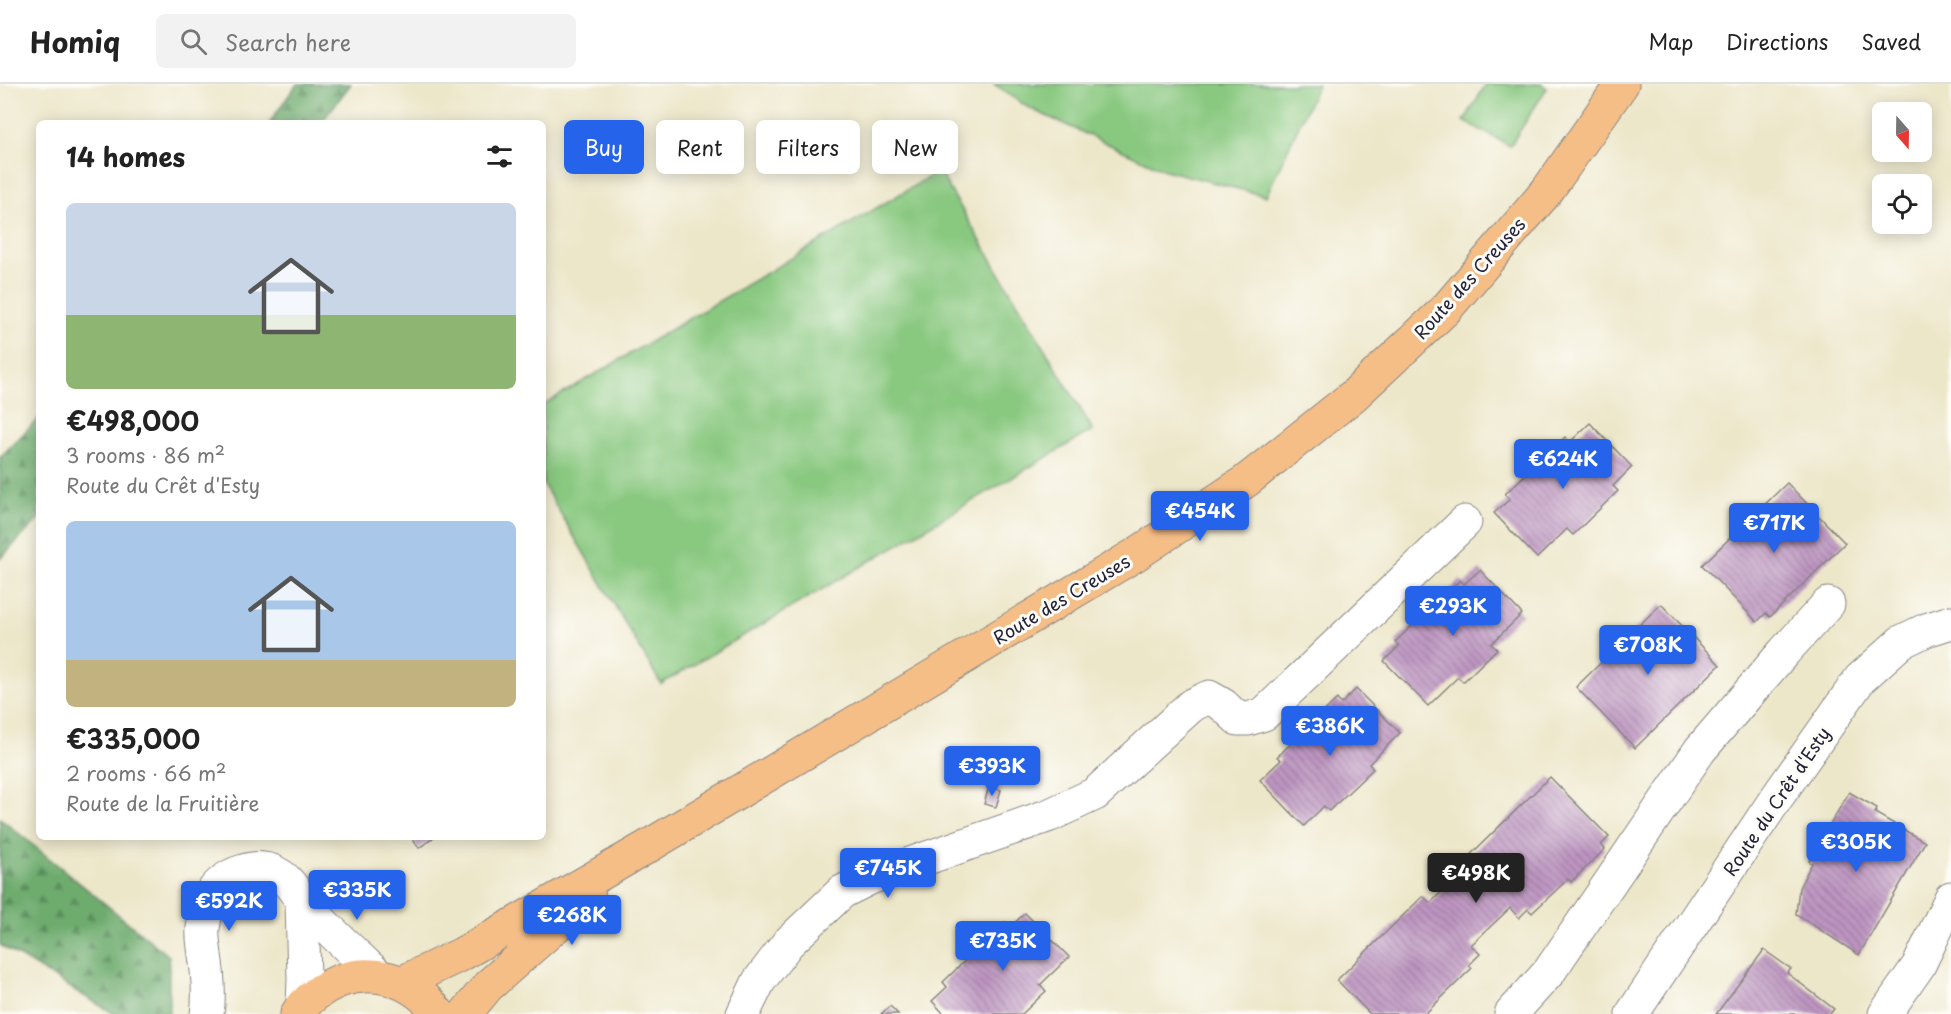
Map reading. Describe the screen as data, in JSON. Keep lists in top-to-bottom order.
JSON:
{
  "streets": {
    "main road": ["Route des Creuses"],
    "street": ["Route du Crêt d'Esty"]
  },
  "north": "bottom",
  "page": {
    "header": "Homiq",
    "search": "Search here",
    "nav": ["Map", "Directions", "Saved"],
    "chip": [
      "Buy",
      "Rent",
      "Filters",
      "New"
    ],
    "heading": "14 homes",
    "list": [
      {
        "name": "€498,000",
        "note": "3 rooms · 86 m² · Route du Crêt d'Esty"
      },
      {
        "name": "€335,000",
        "note": "2 rooms · 66 m² · Route de la Fruitière"
      }
    ],
    "price": [
      "€624K",
      "€454K",
      "€717K",
      "€293K",
      "€708K",
      "€386K",
      "€393K",
      "€305K",
      "€745K",
      "€498K",
      "€335K",
      "€592K",
      "€268K",
      "€735K"
    ]
  }
}
